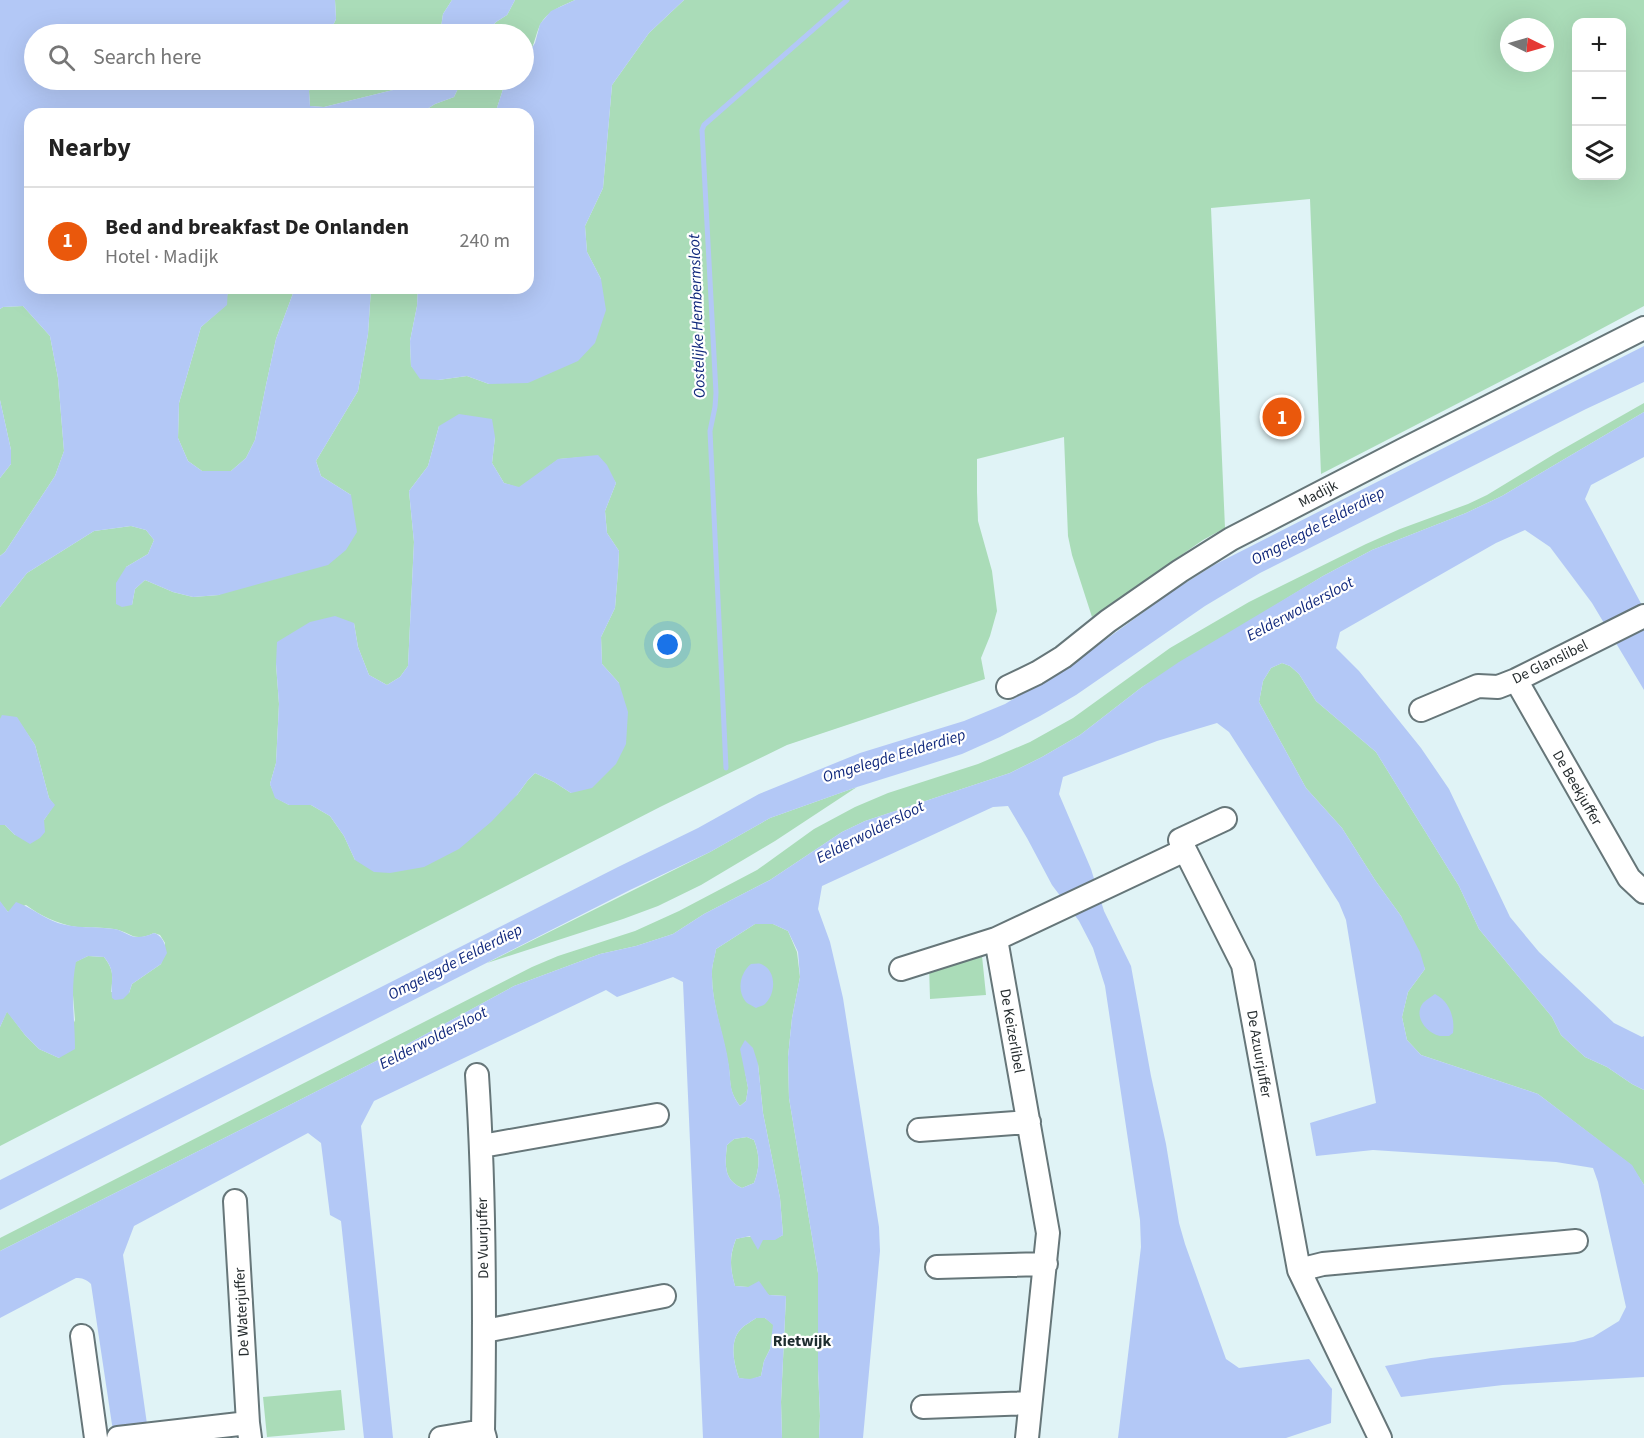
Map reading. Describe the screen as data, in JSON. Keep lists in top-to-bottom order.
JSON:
{
  "streets": {
    "street": [
      "Madijk",
      "De Glanslibel",
      "De Beekjuffer",
      "De Keizerlibel",
      "De Azuurjuffer",
      "De Vuurjuffer",
      "De Waterjuffer"
    ]
  },
  "crossings": [
    ["De Glanslibel", "De Beekjuffer"]
  ],
  "districts": ["Rietwijk"],
  "water": ["Oostelijke Hembermsloot", "Omgelegde Eelderdiep", "Eelderwoldersloot"],
  "north": "right",
  "page": {
    "map_buttons": ["+", "−"],
    "search": "Search here",
    "heading": "Nearby",
    "list": [
      {
        "mark": "1",
        "name": "Bed and breakfast De Onlanden",
        "note": "Hotel · Madijk",
        "value": "240 m"
      }
    ],
    "pins": "1"
  }
}
